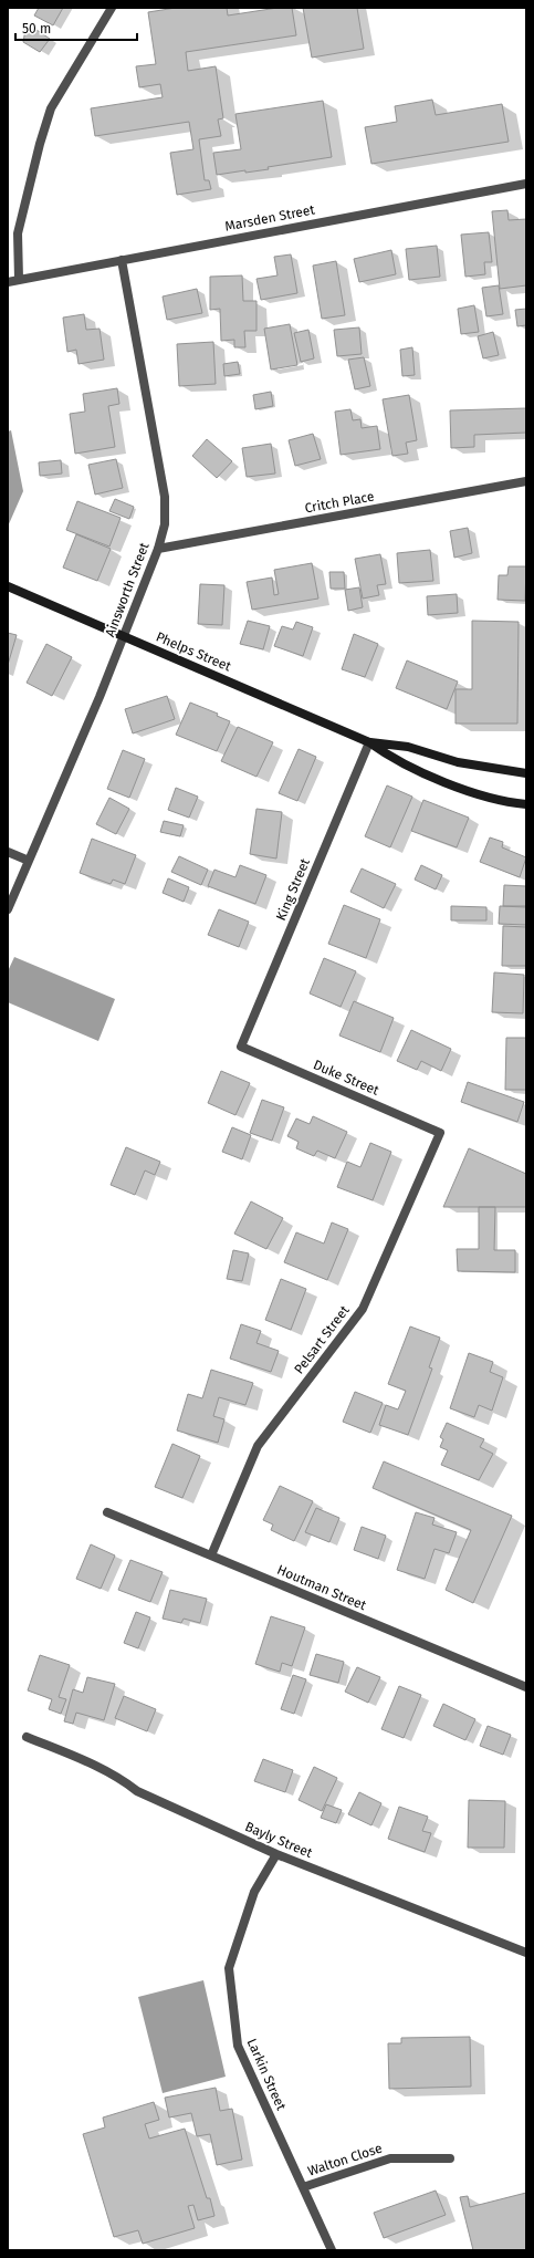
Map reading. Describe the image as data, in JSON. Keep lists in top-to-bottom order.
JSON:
{
  "streets": {
    "main road": ["Phelps Street"],
    "street": [
      "Marsden Street",
      "Critch Place",
      "Ainsworth Street",
      "King Street",
      "Duke Street",
      "Pelsart Street",
      "Houtman Street",
      "Bayly Street",
      "Larkin Street",
      "Walton Close"
    ]
  },
  "crossings": [
    ["Marsden Street", "Ainsworth Street"],
    ["Critch Place", "Ainsworth Street"],
    ["Ainsworth Street", "Phelps Street"],
    ["Phelps Street", "King Street"],
    ["King Street", "Duke Street"],
    ["Duke Street", "Pelsart Street"],
    ["Pelsart Street", "Houtman Street"],
    ["Bayly Street", "Larkin Street"],
    ["Larkin Street", "Walton Close"]
  ],
  "scale_bar": "50 m"
}
